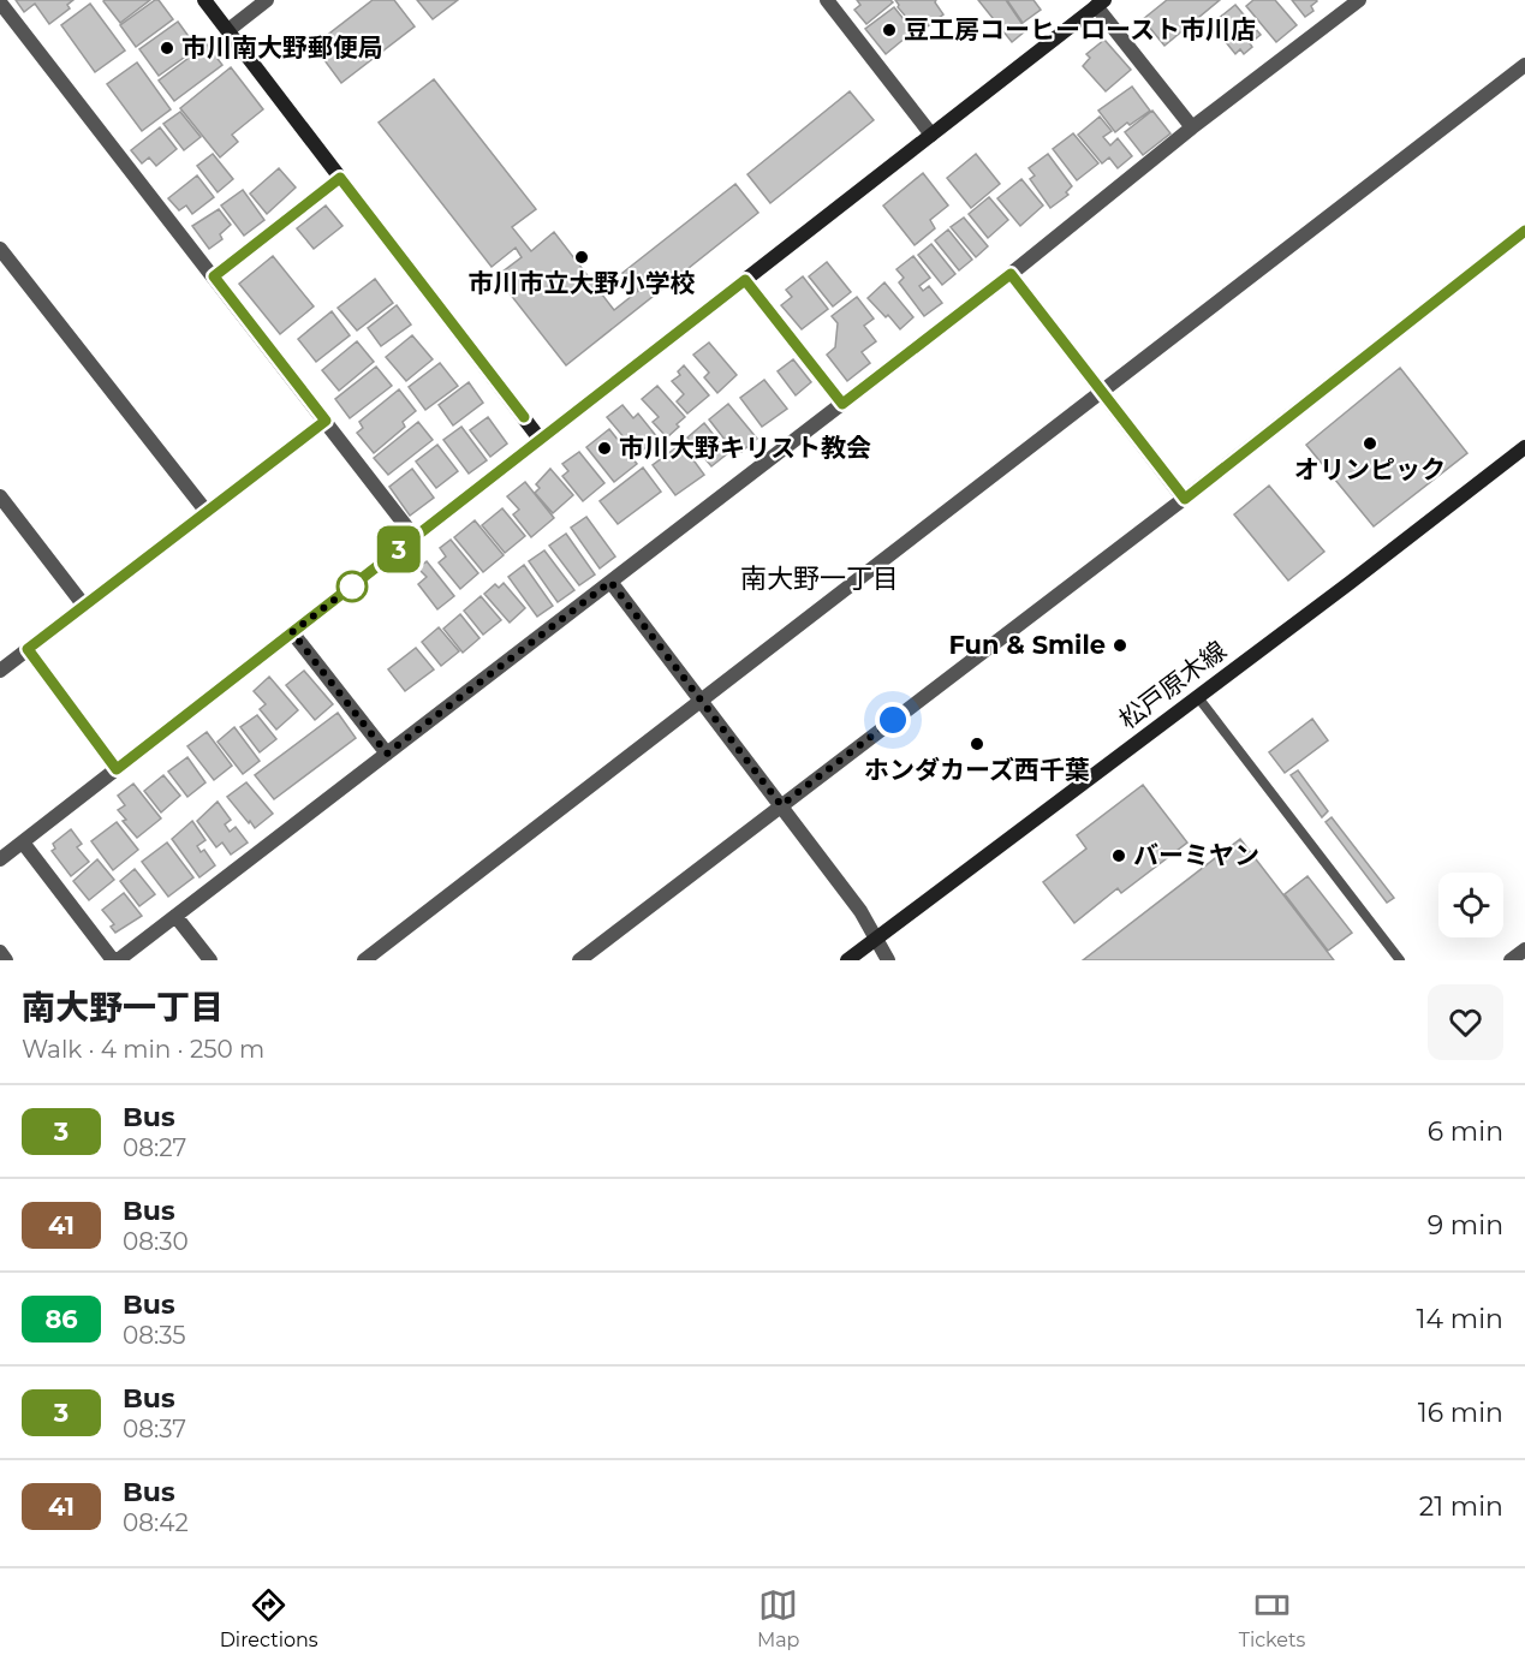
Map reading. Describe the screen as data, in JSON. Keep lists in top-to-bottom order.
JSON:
{
  "streets": {
    "street": ["松戸原木線"]
  },
  "districts": ["南大野一丁目"],
  "places": [
    "豆工房コーヒーロースト市川店",
    "市川南大野郵便局",
    "市川市立大野小学校",
    "オリンピック",
    "市川大野キリスト教会",
    "Fun & Smile",
    "ホンダカーズ西千葉",
    "バーミヤン"
  ],
  "lines": ["bus line 3"],
  "page": {
    "on_map": "3",
    "heading": ["南大野一丁目", "Walk · 4 min · 250 m"],
    "list": [
      {
        "mark": "3",
        "name": "Bus",
        "note": "08:27",
        "value": "6 min"
      },
      {
        "mark": "41",
        "name": "Bus",
        "note": "08:30",
        "value": "9 min"
      },
      {
        "mark": "86",
        "name": "Bus",
        "note": "08:35",
        "value": "14 min"
      },
      {
        "mark": "3",
        "name": "Bus",
        "note": "08:37",
        "value": "16 min"
      },
      {
        "mark": "41",
        "name": "Bus",
        "note": "08:42",
        "value": "21 min"
      }
    ],
    "tabs": ["Directions", "Map", "Tickets"]
  }
}
